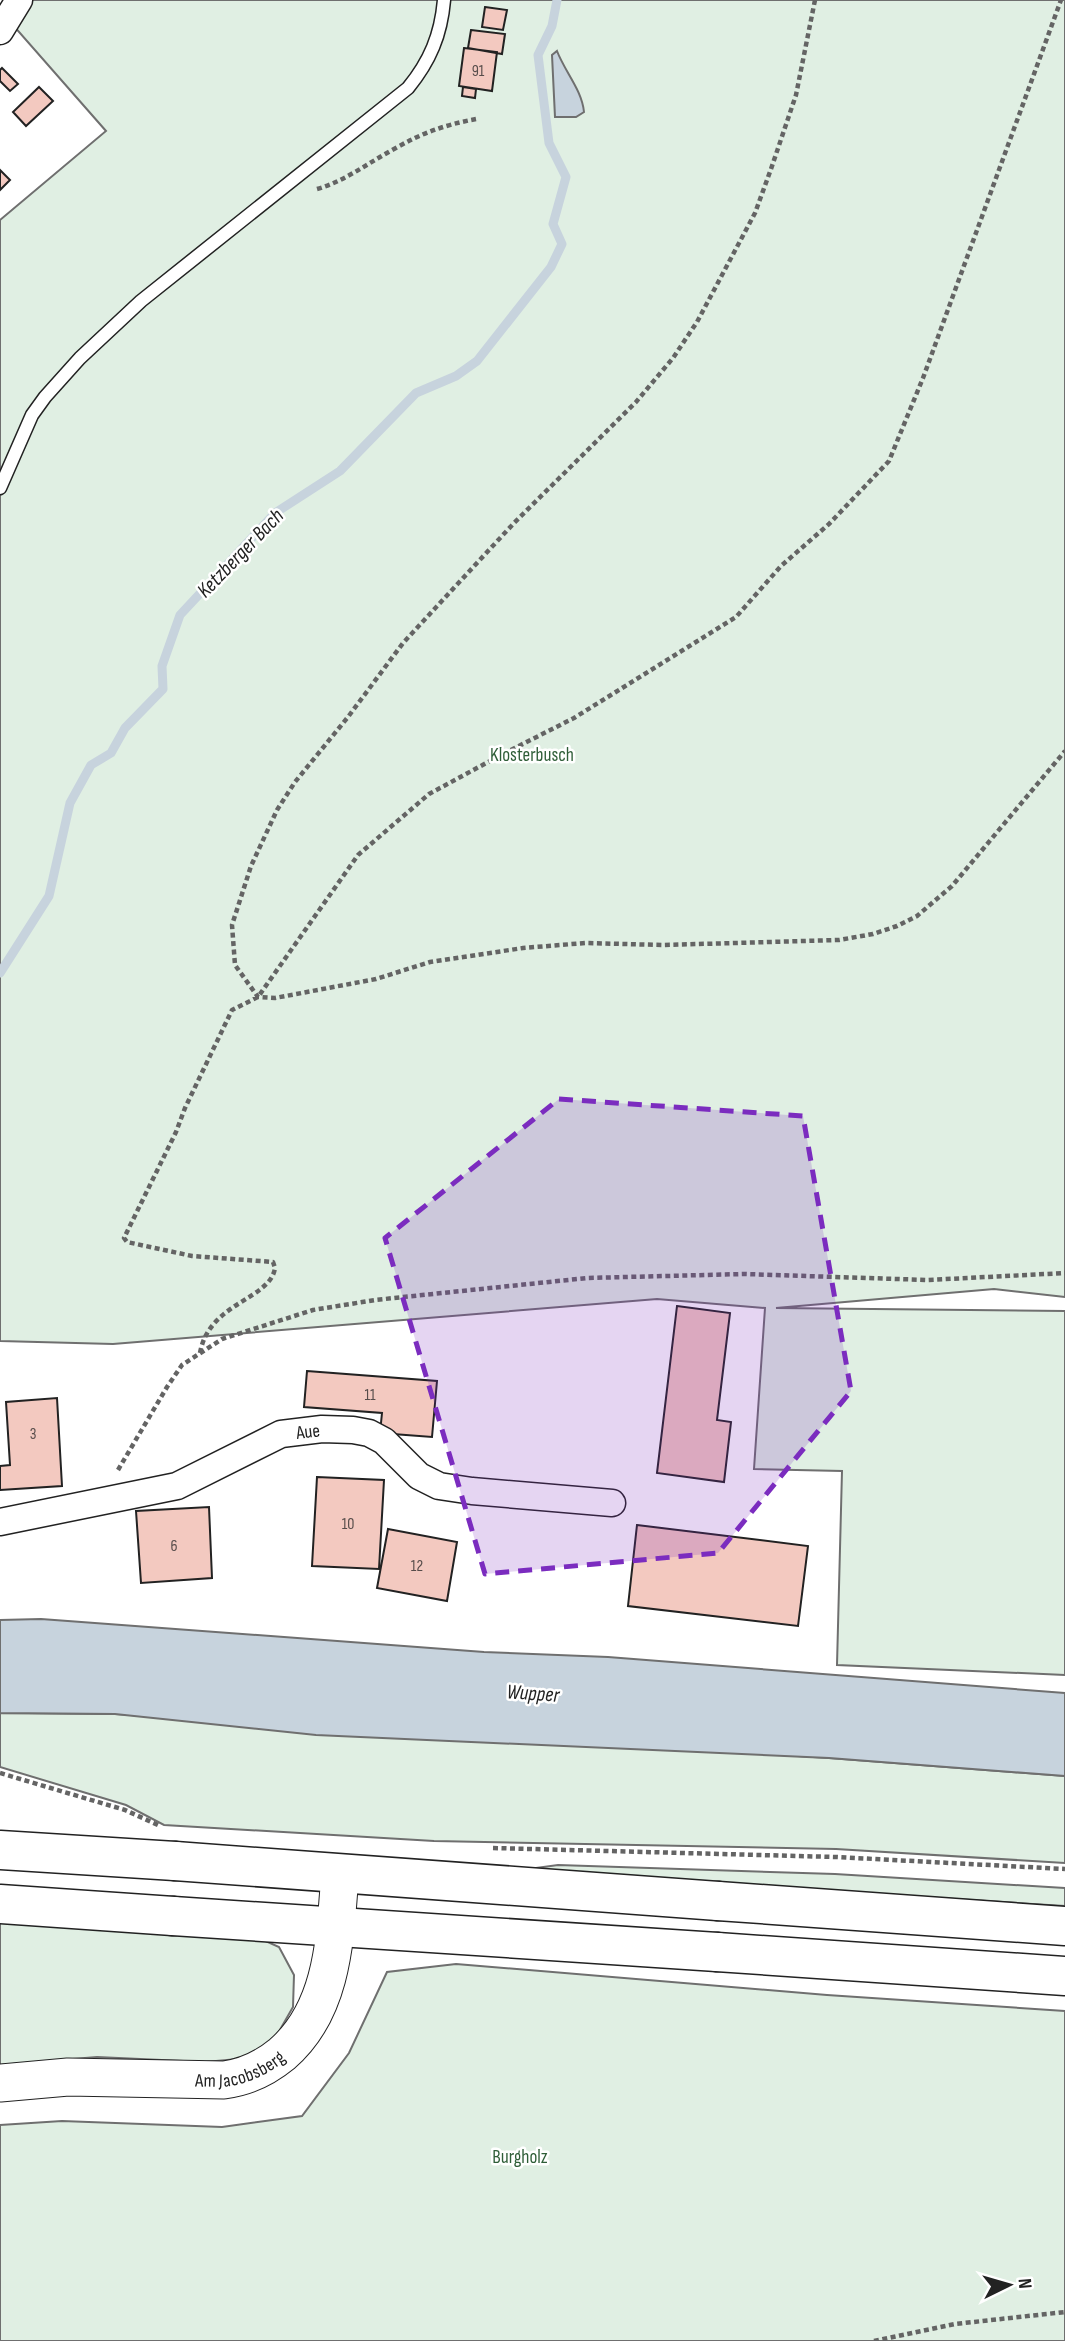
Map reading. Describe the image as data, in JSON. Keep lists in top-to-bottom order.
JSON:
{
  "streets": {
    "main road": ["Am Jacobsberg"],
    "street": ["Aue"]
  },
  "water": ["Ketzberger Bach", "Wupper"],
  "parks": ["Klosterbusch", "Burgholz"],
  "house_numbers": [
    "91",
    "11",
    "3",
    "10",
    "6",
    "12"
  ],
  "north": "right"
}
